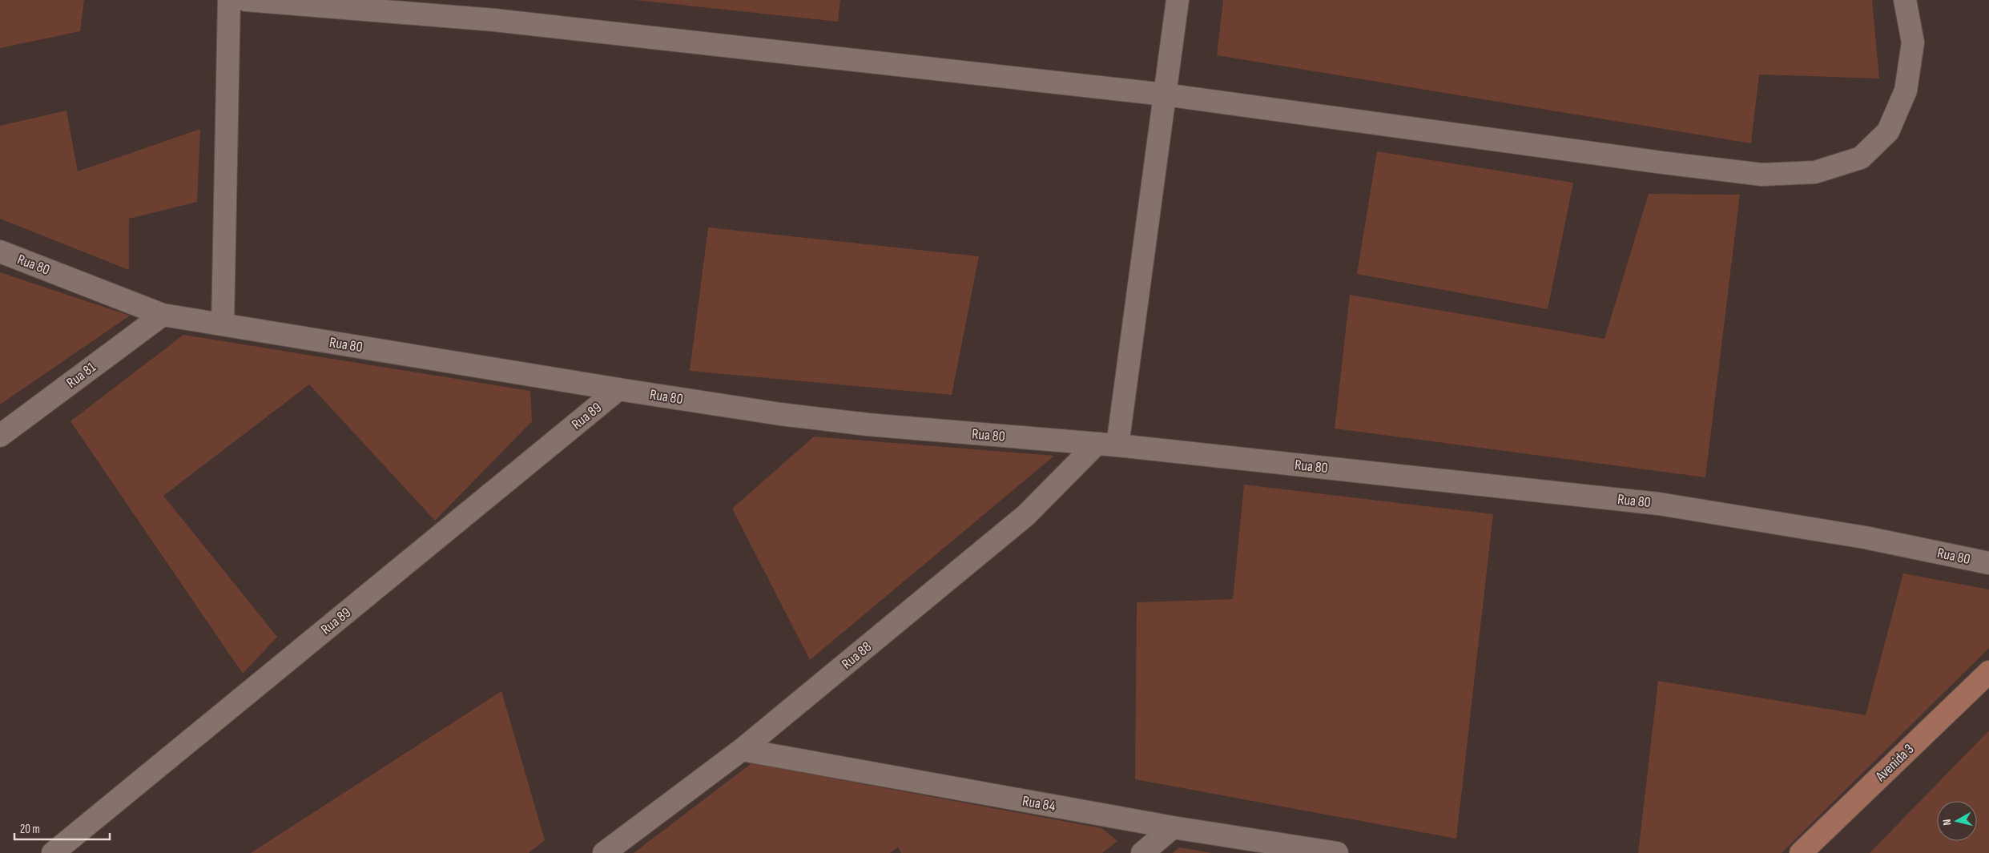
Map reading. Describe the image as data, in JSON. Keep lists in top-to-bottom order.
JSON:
{
  "streets": {
    "main road": ["Avenida 3"],
    "street": [
      "Rua 80",
      "Rua 81",
      "Rua 89",
      "Rua 88",
      "Rua 84"
    ]
  },
  "crossings": [
    ["Rua 80", "Rua 81"],
    ["Rua 80", "Rua 89"],
    ["Rua 80", "Rua 88"],
    ["Rua 88", "Rua 84"]
  ],
  "scale_bar": "20 m",
  "north": "left"
}
